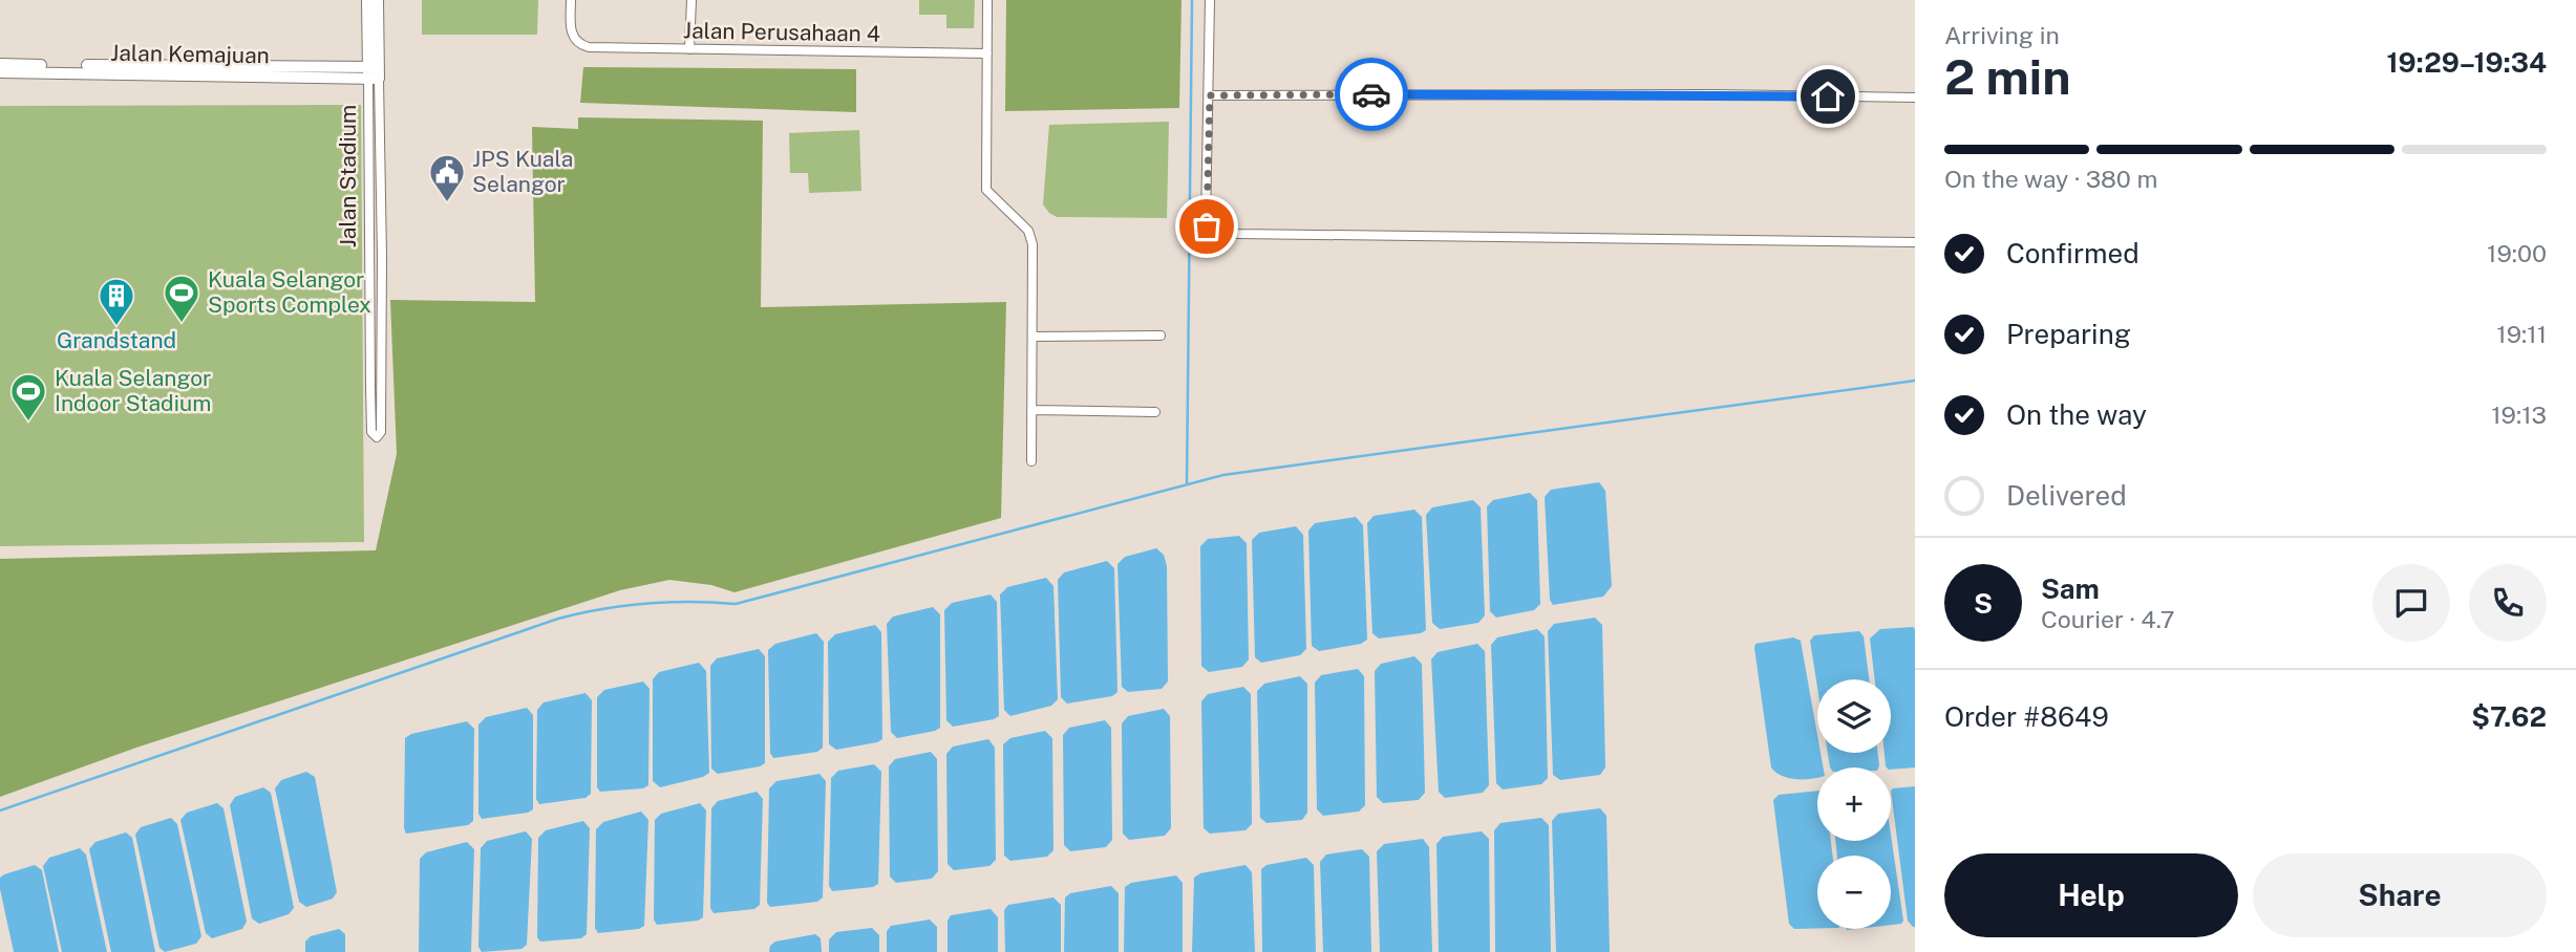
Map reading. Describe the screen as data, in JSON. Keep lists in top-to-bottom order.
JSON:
{
  "streets": {
    "street": ["Jalan Perusahaan 4", "Jalan Kemajuan", "Jalan Stadium"]
  },
  "crossings": [
    ["Jalan Kemajuan", "Jalan Stadium"]
  ],
  "places": {
    "public building": ["JPS Kuala Selangor"],
    "sports": ["Kuala Selangor Sports Complex", "Kuala Selangor Indoor Stadium"],
    "building": ["Grandstand"]
  },
  "page": {
    "heading": ["2 min", "Arriving in", "19:29–19:34"],
    "panel": [
      "Sam",
      "Courier · 4.7",
      "Order #8649",
      "$7.62"
    ],
    "bar": "On the way · 380 m",
    "list": [
      ["Confirmed", "19:00"],
      ["Preparing", "19:11"],
      ["On the way", "19:13"],
      "Delivered"
    ],
    "round": "S",
    "map_buttons": ["+", "−"],
    "buttons": ["Help", "Share"]
  }
}
